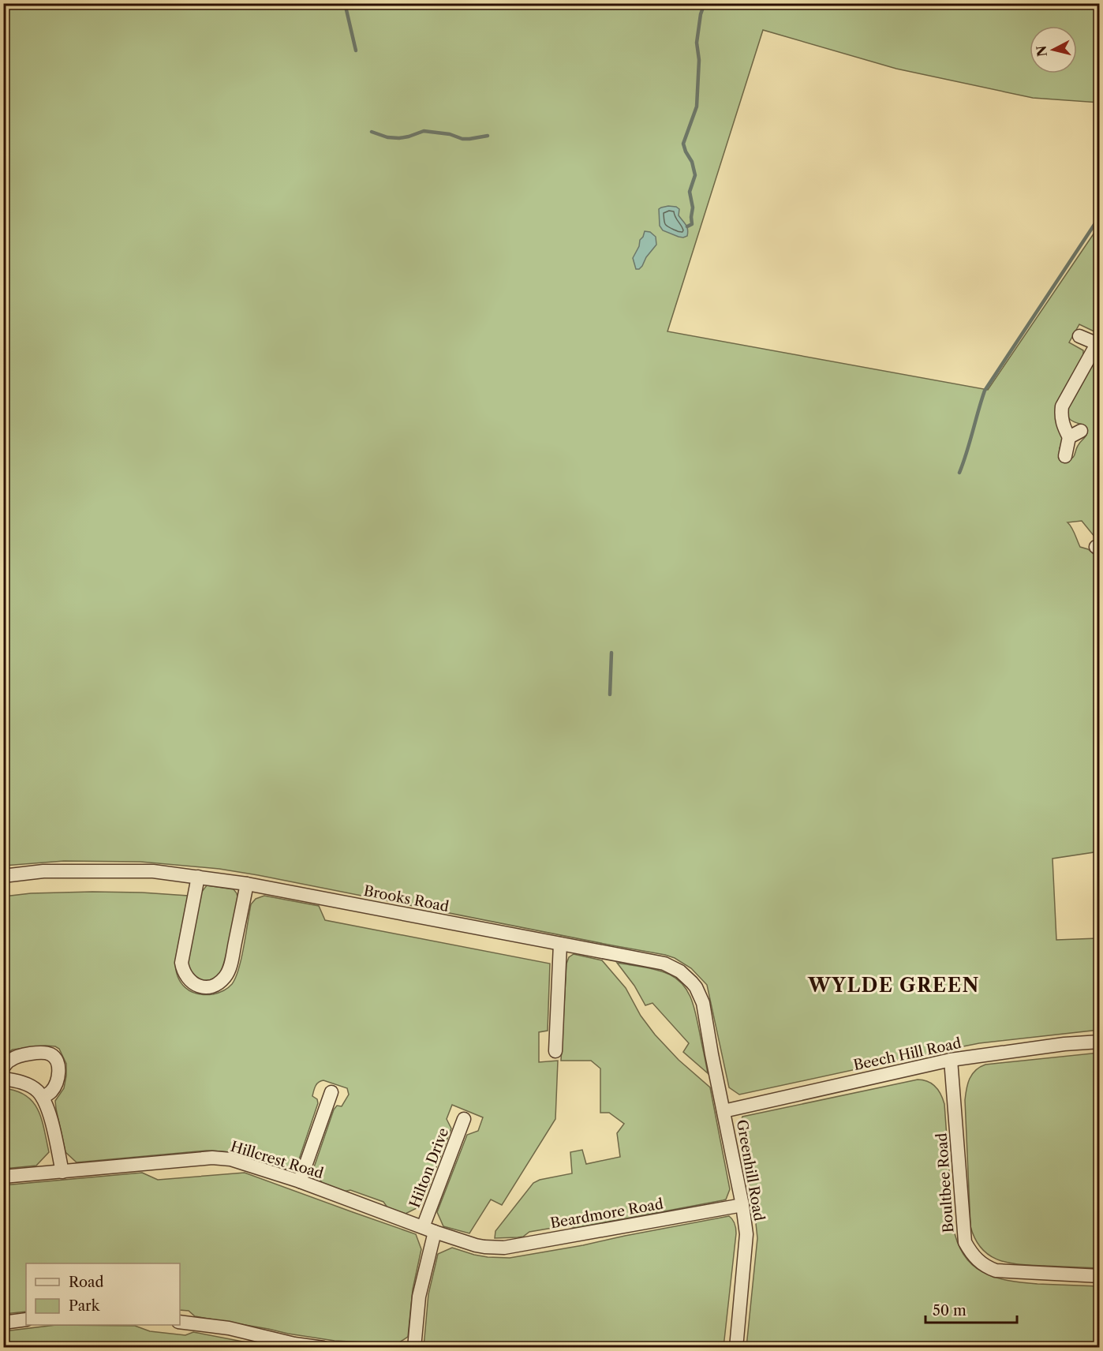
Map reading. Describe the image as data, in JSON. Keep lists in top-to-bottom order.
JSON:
{
  "streets": {
    "street": [
      "Brooks Road",
      "Beech Hill Road",
      "Hillcrest Road",
      "Hilton Drive",
      "Greenhill Road",
      "Boultbee Road",
      "Beardmore Road"
    ]
  },
  "crossings": [
    ["Brooks Road", "Beech Hill Road"],
    ["Brooks Road", "Greenhill Road"],
    ["Beech Hill Road", "Greenhill Road"],
    ["Beech Hill Road", "Boultbee Road"],
    ["Hillcrest Road", "Hilton Drive"],
    ["Hillcrest Road", "Beardmore Road"],
    ["Greenhill Road", "Beardmore Road"]
  ],
  "districts": ["WYLDE GREEN"],
  "legend": ["Road", "Park"],
  "scale_bar": "50 m",
  "north": "left"
}
